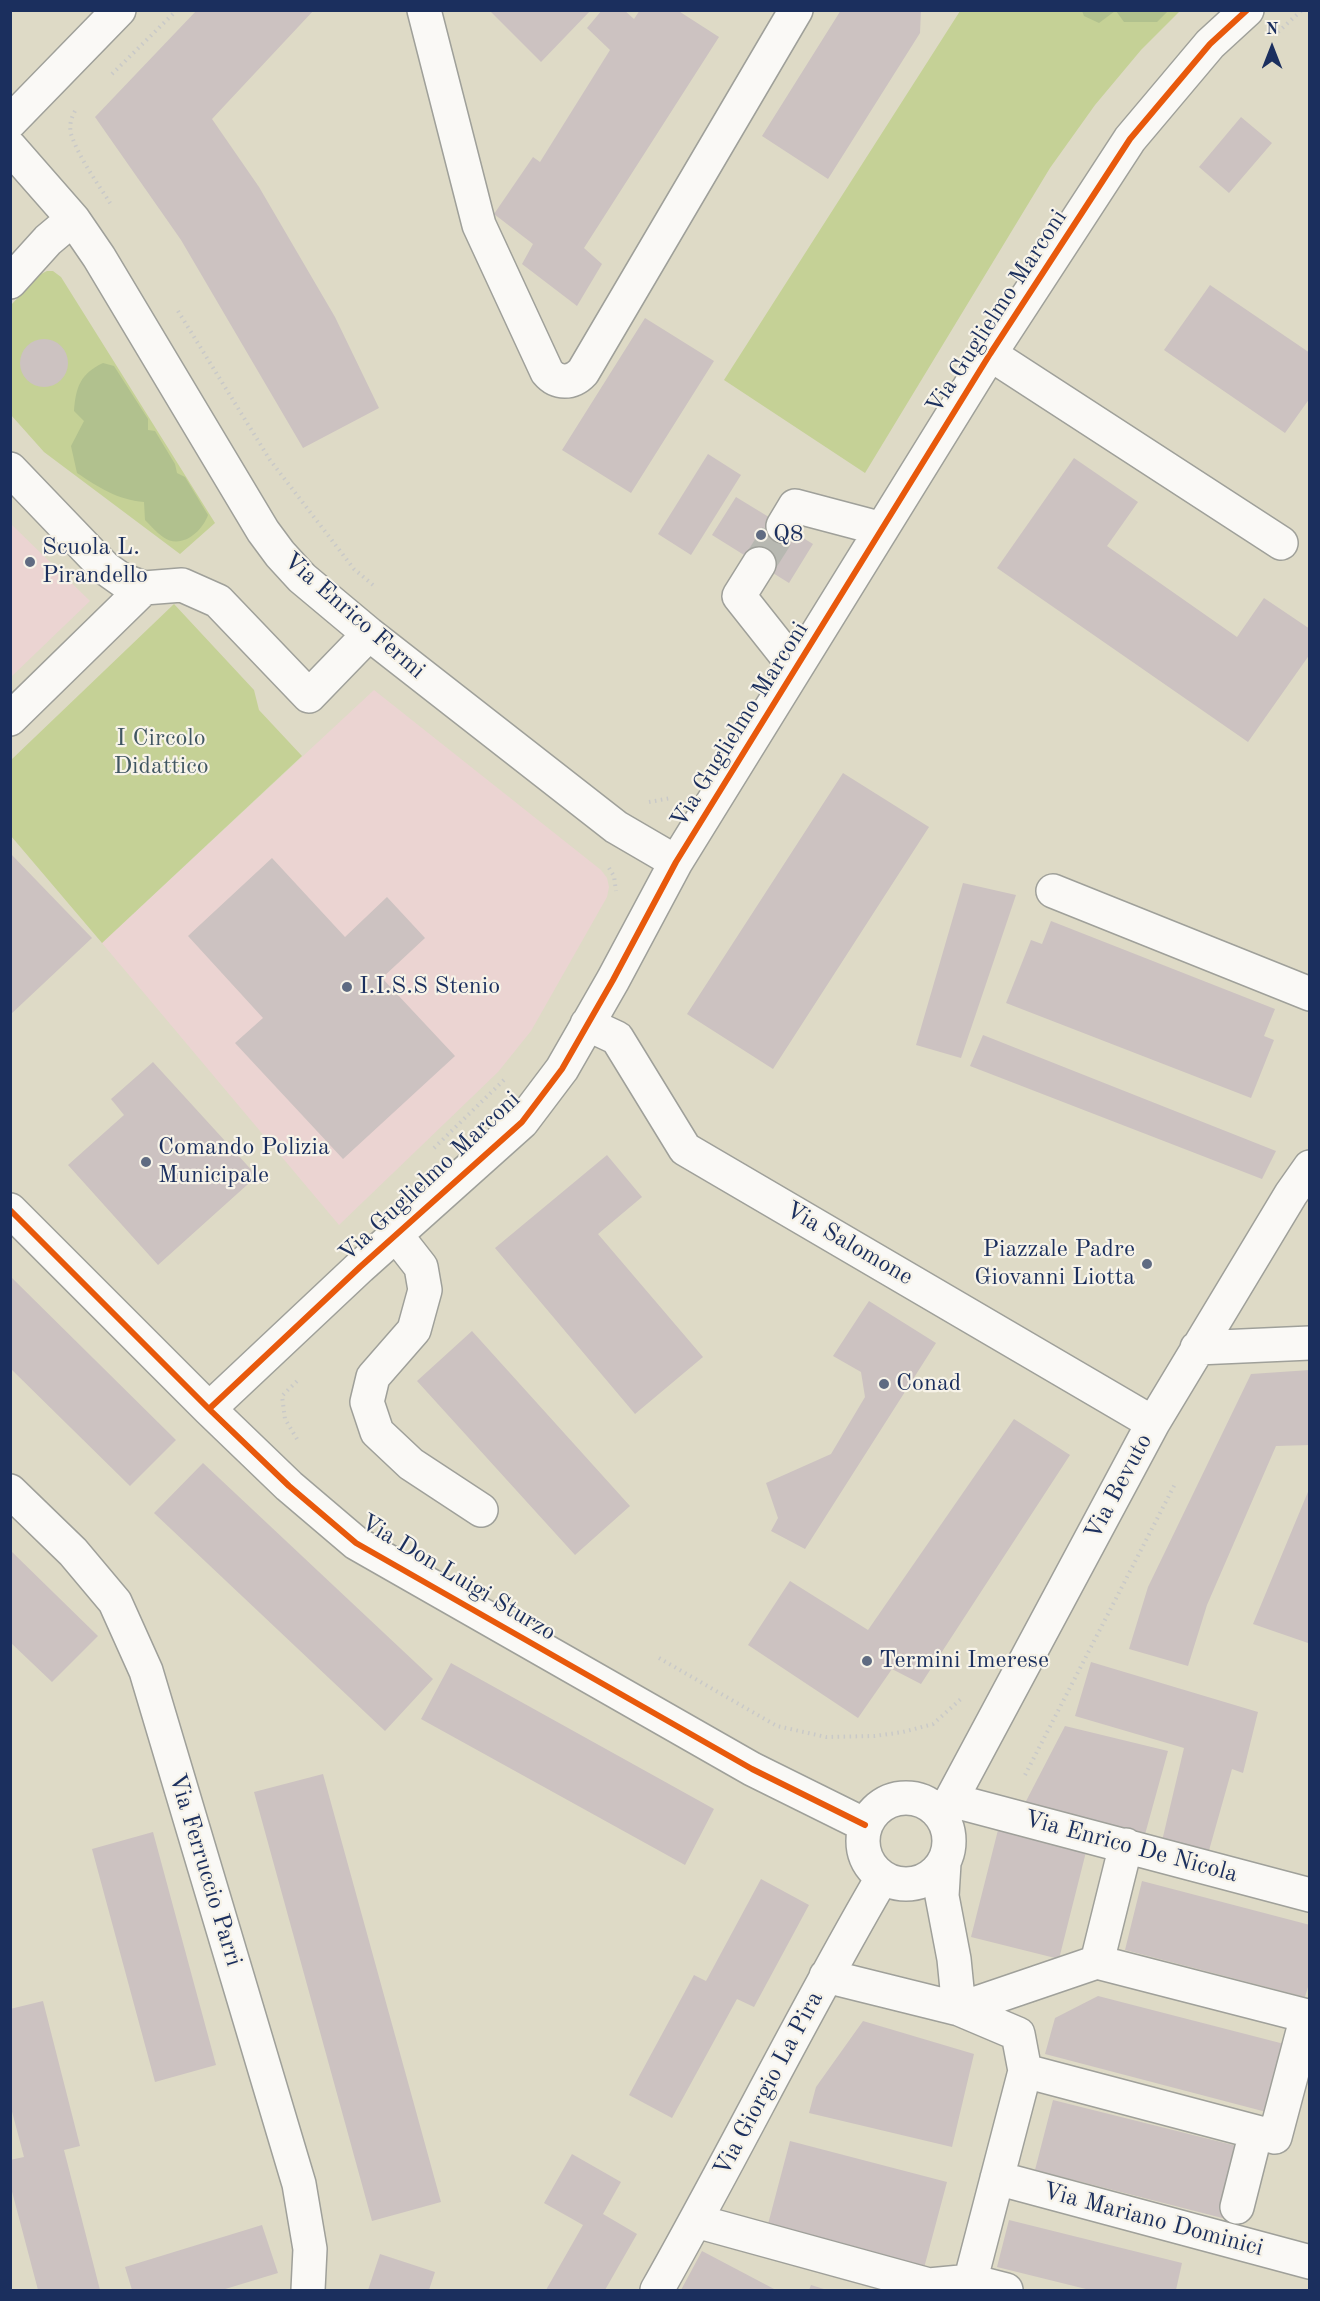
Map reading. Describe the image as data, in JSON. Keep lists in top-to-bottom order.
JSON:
{
  "streets": {
    "street": [
      "Via Guglielmo Marconi",
      "Via Enrico Fermi",
      "Via Salomone",
      "Via Bevuto",
      "Via Don Luigi Sturzo",
      "Via Enrico De Nicola",
      "Via Ferruccio Parri",
      "Via Giorgio La Pira",
      "Via Mariano Dominici"
    ]
  },
  "crossings": [
    ["Via Guglielmo Marconi", "Via Enrico Fermi"],
    ["Via Guglielmo Marconi", "Via Salomone"],
    ["Via Guglielmo Marconi", "Via Don Luigi Sturzo"],
    ["Via Salomone", "Via Bevuto"],
    ["Via Bevuto", "Via Don Luigi Sturzo"],
    ["Via Bevuto", "Via Enrico De Nicola"],
    ["Via Bevuto", "Via Giorgio La Pira"],
    ["Via Don Luigi Sturzo", "Via Enrico De Nicola"],
    ["Via Don Luigi Sturzo", "Via Giorgio La Pira"],
    ["Via Enrico De Nicola", "Via Giorgio La Pira"]
  ],
  "parks": ["I Circolo Didattico"],
  "places": [
    "Q8",
    "Scuola L. Pirandello",
    "I.I.S.S Stenio",
    "Comando Polizia Municipale",
    "Piazzale Padre Giovanni Liotta",
    "Conad",
    "Termini Imerese"
  ],
  "north": "top"
}
